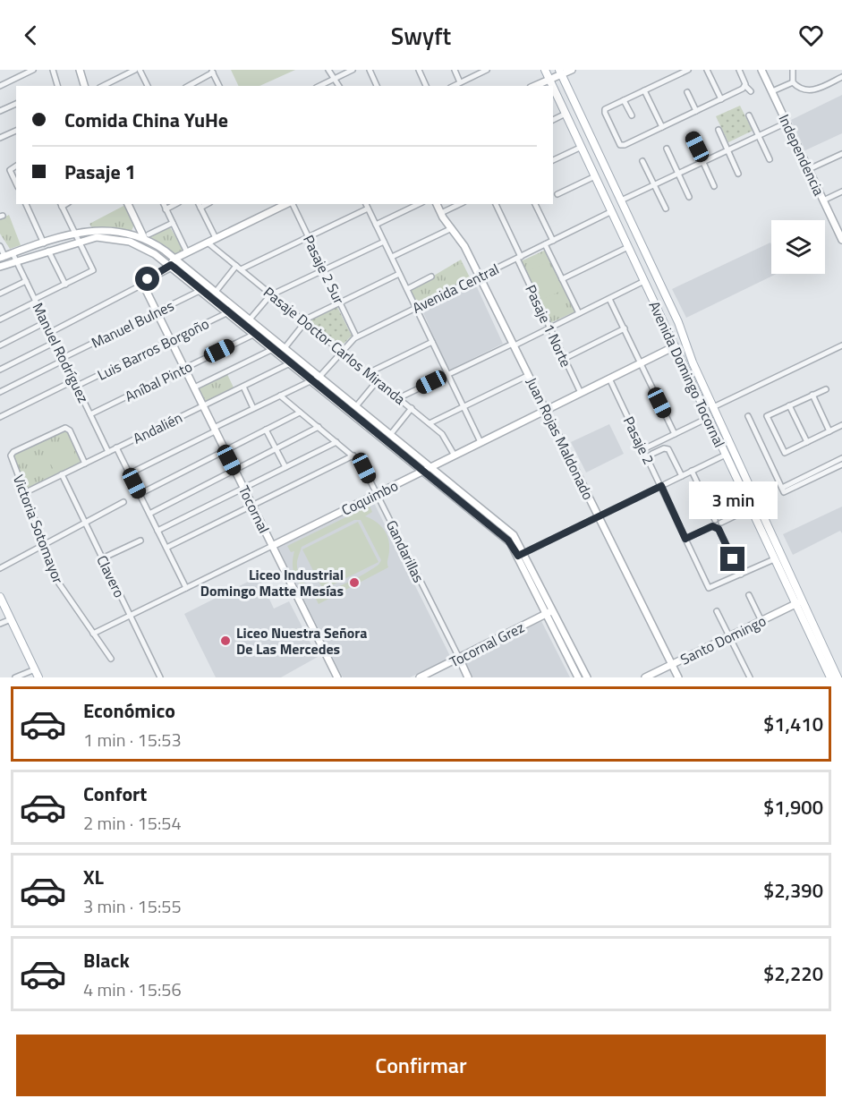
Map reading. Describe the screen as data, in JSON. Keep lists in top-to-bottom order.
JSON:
{
  "streets": {
    "main road": ["Avenida Domingo Tocornal"],
    "street": [
      "Independencia",
      "Pasaje 2 Sur",
      "Avenida Central",
      "Manuel Bulnes",
      "Pasaje 1 Norte",
      "Pasaje Doctor Carlos Miranda",
      "Luis Barros Borgoño",
      "Manuel Rodríguez",
      "Aníbal Pinto",
      "Andalién",
      "Juan Rojas Maldonado",
      "Pasaje 2",
      "Coquimbo",
      "Tocornal",
      "Victoria Sotomayor",
      "Gandarillas",
      "Clavero",
      "Santo Domingo",
      "Tocornal Grez"
    ]
  },
  "crossings": [
    ["Pasaje 2 Sur", "Avenida Central"],
    ["Avenida Central", "Pasaje 1 Norte"],
    ["Avenida Central", "Pasaje Doctor Carlos Miranda"],
    ["Avenida Central", "Avenida Domingo Tocornal"],
    ["Avenida Central", "Juan Rojas Maldonado"],
    ["Avenida Central", "Tocornal"],
    ["Avenida Central", "Gandarillas"],
    ["Manuel Bulnes", "Manuel Rodríguez"],
    ["Manuel Bulnes", "Tocornal"],
    ["Pasaje 1 Norte", "Coquimbo"],
    ["Pasaje Doctor Carlos Miranda", "Coquimbo"],
    ["Luis Barros Borgoño", "Manuel Rodríguez"],
    ["Luis Barros Borgoño", "Tocornal"],
    ["Manuel Rodríguez", "Aníbal Pinto"],
    ["Manuel Rodríguez", "Andalién"],
    ["Avenida Domingo Tocornal", "Coquimbo"],
    ["Avenida Domingo Tocornal", "Santo Domingo"],
    ["Aníbal Pinto", "Tocornal"],
    ["Andalién", "Tocornal"],
    ["Andalién", "Victoria Sotomayor"],
    ["Andalién", "Clavero"],
    ["Juan Rojas Maldonado", "Coquimbo"],
    ["Juan Rojas Maldonado", "Santo Domingo"],
    ["Pasaje 2", "Coquimbo"],
    ["Coquimbo", "Tocornal"],
    ["Coquimbo", "Victoria Sotomayor"],
    ["Coquimbo", "Gandarillas"],
    ["Coquimbo", "Clavero"],
    ["Gandarillas", "Tocornal Grez"]
  ],
  "places": ["Liceo Industrial Domingo Matte Mesías", "Liceo Nuestra Señora De Las Mercedes"],
  "page": {
    "header": "Swyft",
    "banner": ["Comida China YuHe", "Pasaje 1"],
    "bubble": "3 min",
    "list": [
      {
        "name": "Económico",
        "note": "1 min · 15:53",
        "value": "$1,410"
      },
      {
        "name": "Confort",
        "note": "2 min · 15:54",
        "value": "$1,900"
      },
      {
        "name": "XL",
        "note": "3 min · 15:55",
        "value": "$2,390"
      },
      {
        "name": "Black",
        "note": "4 min · 15:56",
        "value": "$2,220"
      }
    ],
    "buttons": "Confirmar"
  }
}
